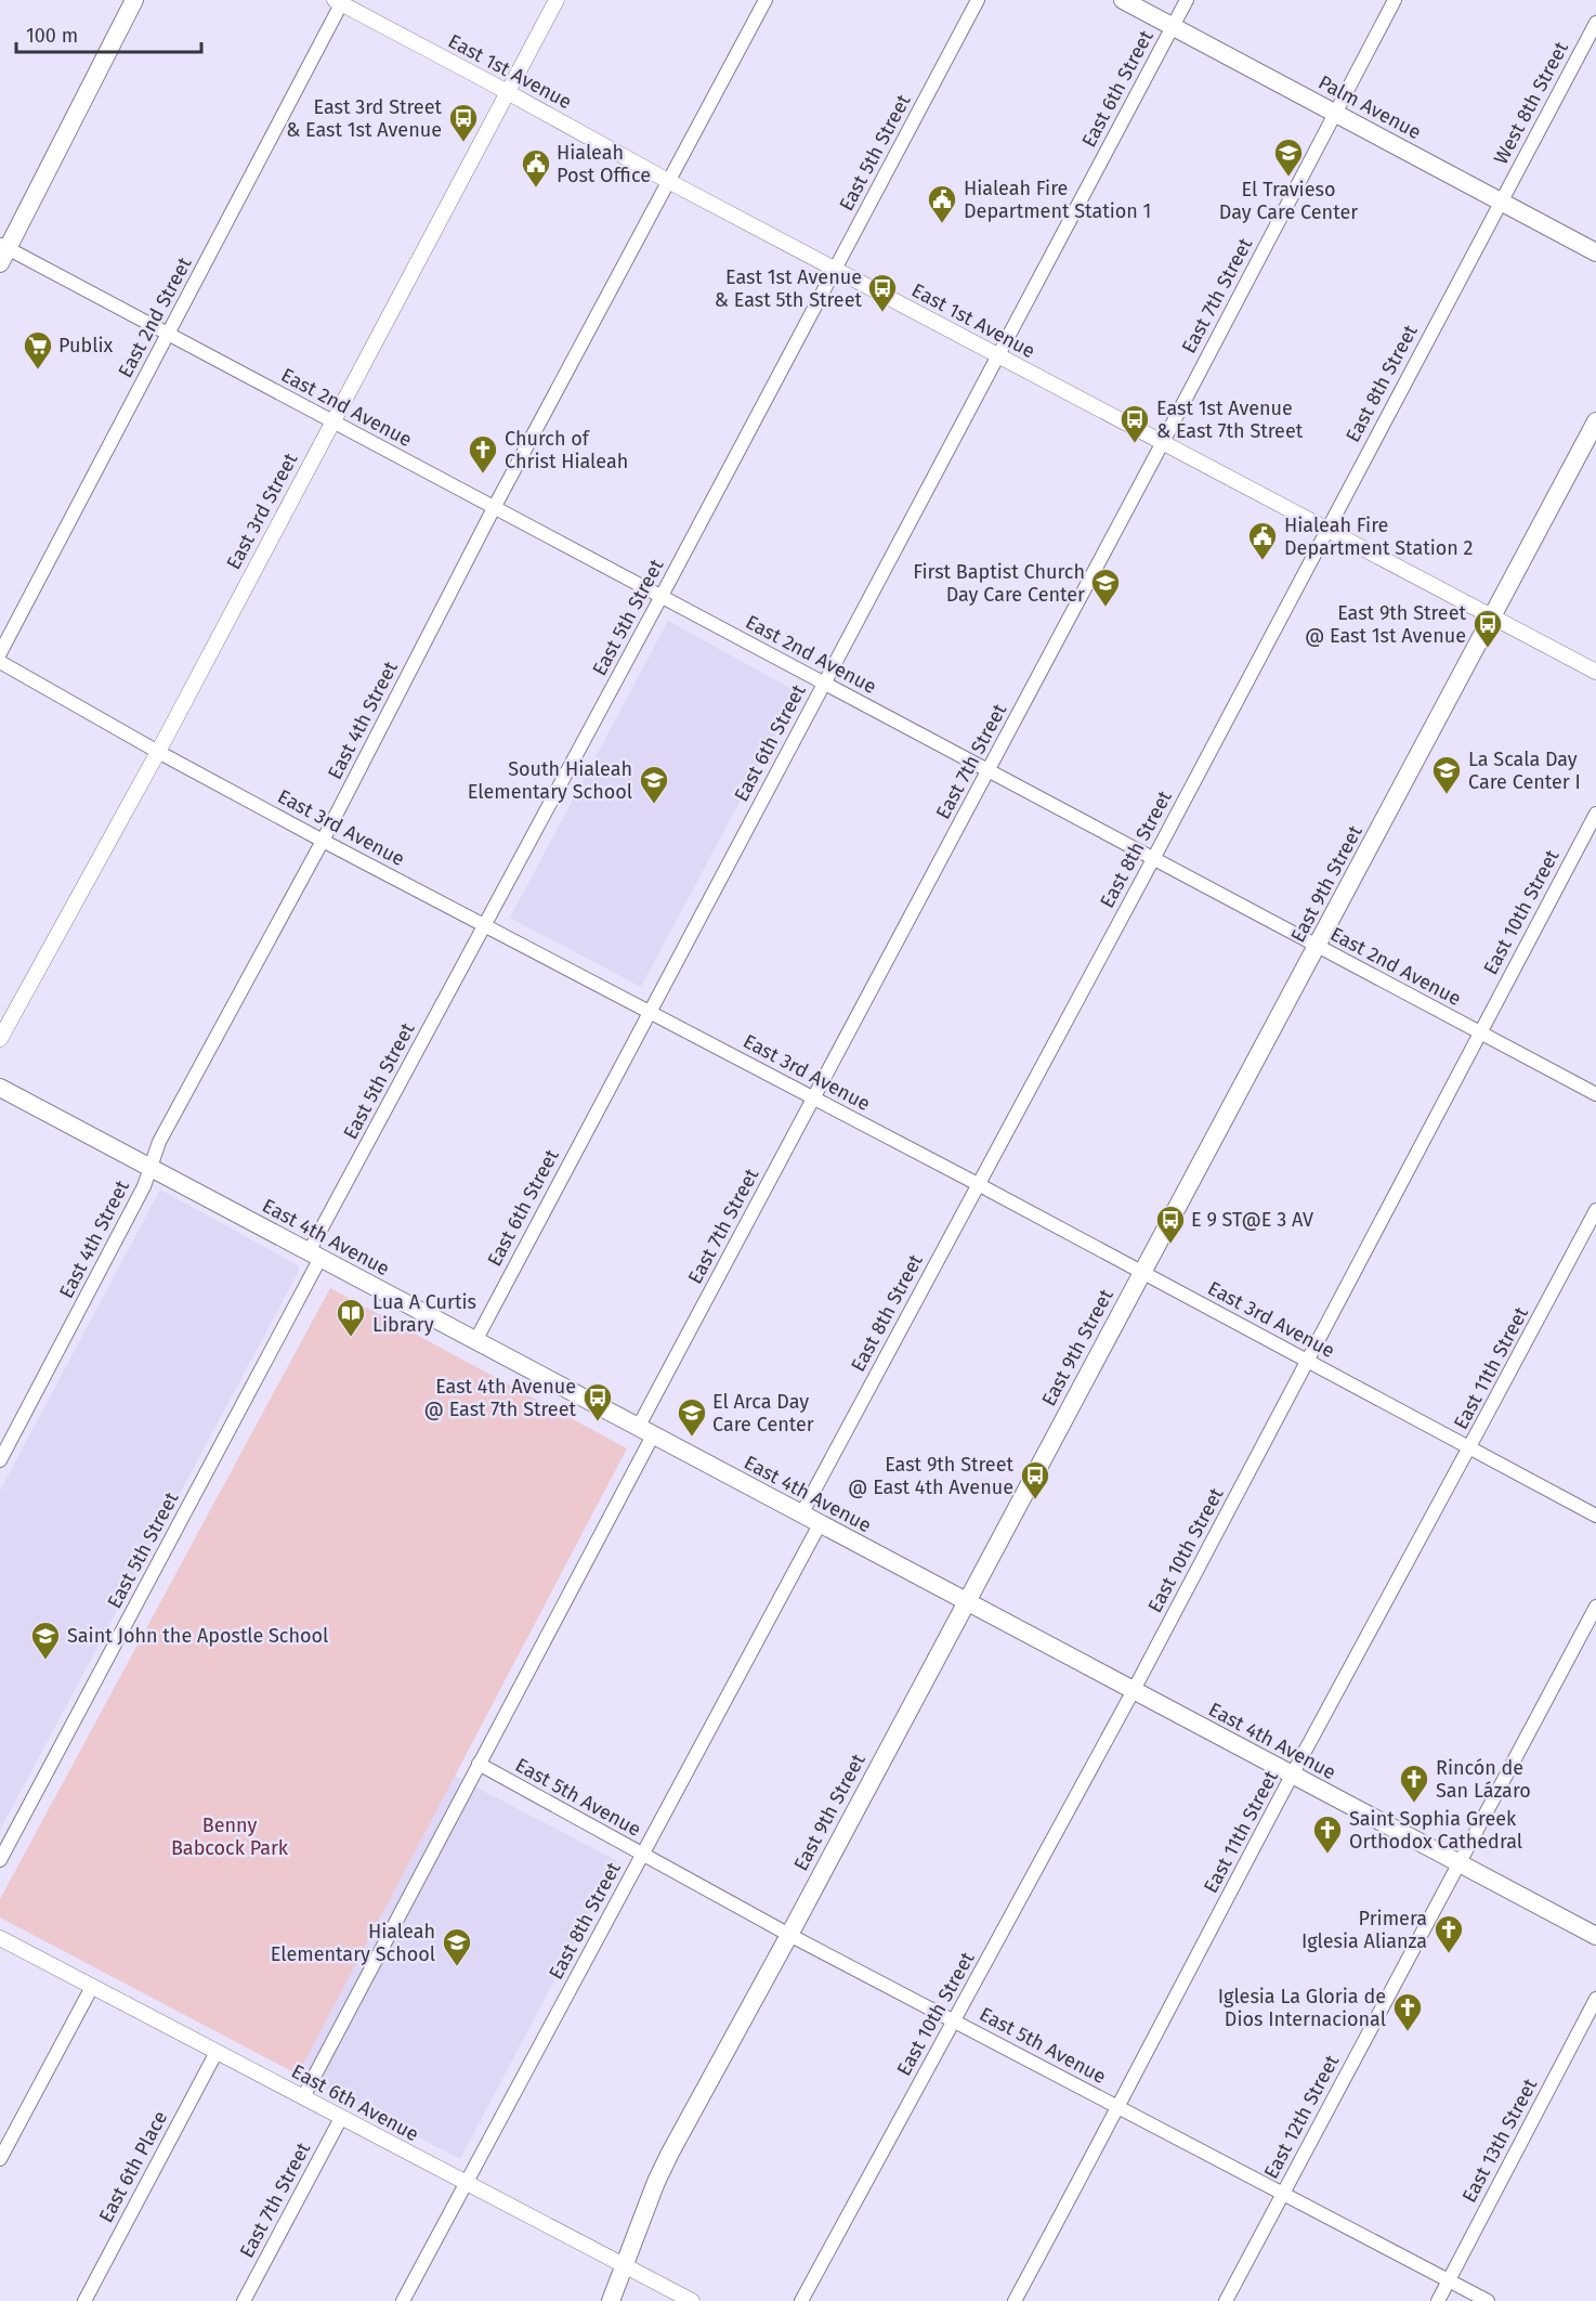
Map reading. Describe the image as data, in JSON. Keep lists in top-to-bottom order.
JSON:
{
  "streets": {
    "main road": ["Palm Avenue", "East 9th Street", "East 4th Avenue"],
    "street": [
      "East 1st Avenue",
      "East 6th Street",
      "West 8th Street",
      "East 5th Street",
      "East 7th Street",
      "East 2nd Street",
      "East 8th Street",
      "East 2nd Avenue",
      "East 3rd Street",
      "East 4th Street",
      "East 3rd Avenue",
      "East 10th Street",
      "East 11th Street",
      "East 5th Avenue",
      "East 6th Avenue",
      "East 12th Street",
      "East 13th Street",
      "East 6th Place"
    ]
  },
  "crossings": [
    ["East 1st Avenue", "East 6th Street"],
    ["East 1st Avenue", "East 5th Street"],
    ["East 1st Avenue", "East 7th Street"],
    ["East 1st Avenue", "East 2nd Street"],
    ["East 1st Avenue", "East 8th Street"],
    ["East 1st Avenue", "East 3rd Street"],
    ["East 1st Avenue", "East 4th Street"],
    ["East 1st Avenue", "East 9th Street"],
    ["East 6th Street", "Palm Avenue"],
    ["East 6th Street", "East 2nd Avenue"],
    ["East 6th Street", "East 3rd Avenue"],
    ["East 6th Street", "East 4th Avenue"],
    ["West 8th Street", "Palm Avenue"],
    ["West 8th Street", "East 8th Street"],
    ["Palm Avenue", "East 7th Street"],
    ["Palm Avenue", "East 8th Street"],
    ["East 5th Street", "East 2nd Avenue"],
    ["East 5th Street", "East 3rd Avenue"],
    ["East 5th Street", "East 4th Avenue"],
    ["East 7th Street", "East 2nd Avenue"],
    ["East 7th Street", "East 3rd Avenue"],
    ["East 7th Street", "East 4th Avenue"],
    ["East 7th Street", "East 5th Avenue"],
    ["East 7th Street", "East 6th Avenue"],
    ["East 2nd Street", "East 2nd Avenue"],
    ["East 8th Street", "East 2nd Avenue"],
    ["East 8th Street", "East 3rd Avenue"],
    ["East 8th Street", "East 4th Avenue"],
    ["East 8th Street", "East 5th Avenue"],
    ["East 8th Street", "East 6th Avenue"],
    ["East 2nd Avenue", "East 3rd Street"],
    ["East 2nd Avenue", "East 4th Street"],
    ["East 2nd Avenue", "East 9th Street"],
    ["East 2nd Avenue", "East 10th Street"],
    ["East 3rd Street", "East 3rd Avenue"],
    ["East 4th Street", "East 3rd Avenue"],
    ["East 4th Street", "East 4th Avenue"],
    ["East 3rd Avenue", "East 9th Street"],
    ["East 3rd Avenue", "East 10th Street"],
    ["East 3rd Avenue", "East 11th Street"],
    ["East 9th Street", "East 4th Avenue"],
    ["East 9th Street", "East 5th Avenue"],
    ["East 9th Street", "East 6th Avenue"],
    ["East 10th Street", "East 4th Avenue"],
    ["East 10th Street", "East 5th Avenue"],
    ["East 4th Avenue", "East 11th Street"],
    ["East 4th Avenue", "East 12th Street"],
    ["East 11th Street", "East 5th Avenue"],
    ["East 5th Avenue", "East 12th Street"],
    ["East 5th Avenue", "East 13th Street"],
    ["East 6th Avenue", "East 6th Place"]
  ],
  "parks": ["Benny Babcock Park"],
  "places": {
    "bus stop": [
      "East 3rd Street & East 1st Avenue",
      "East 1st Avenue & East 5th Street",
      "East 1st Avenue & East 7th Street",
      "East 9th Street @ East 1st Avenue",
      "E 9 ST@E 3 AV",
      "East 4th Avenue @ East 7th Street",
      "East 9th Street @ East 4th Avenue"
    ],
    "school or university": [
      "El Travieso Day Care Center",
      "First Baptist Church Day Care Center",
      "La Scala Day Care Center I",
      "South Hialeah Elementary School",
      "El Arca Day Care Center",
      "Saint John the Apostle School",
      "Hialeah Elementary School"
    ],
    "public building": ["Hialeah Post Office", "Hialeah Fire Department Station 1", "Hialeah Fire Department Station 2"],
    "supermarket": ["Publix"],
    "church": [
      "Church of Christ Hialeah",
      "Rincón de San Lázaro",
      "Saint Sophia Greek Orthodox Cathedral",
      "Primera Iglesia Alianza",
      "Iglesia La Gloria de Dios Internacional"
    ],
    "library": ["Lua A Curtis Library"]
  },
  "scale_bar": "100 m"
}
